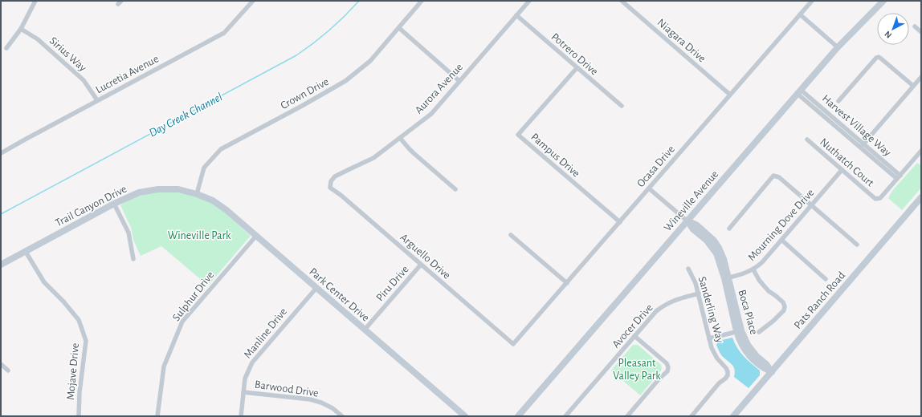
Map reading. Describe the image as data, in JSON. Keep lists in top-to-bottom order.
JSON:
{
  "streets": {
    "street": [
      "Niagara Drive",
      "Sirius Way",
      "Potrero Drive",
      "Lucretia Avenue",
      "Aurora Avenue",
      "Crown Drive",
      "Harvest Village Way",
      "Pampus Drive",
      "Nuthatch Court",
      "Ocasa Drive",
      "Wineville Avenue",
      "Trail Canyon Drive",
      "Mourning Dove Drive",
      "Arguello Drive",
      "Piru Drive",
      "Park Center Drive",
      "Sulphur Drive",
      "Pats Ranch Road",
      "Sanderling Way",
      "Boca Place",
      "Avocer Drive",
      "Manline Drive",
      "Mojave Drive",
      "Barwood Drive"
    ]
  },
  "crossings": [
    ["Niagara Drive", "Ocasa Drive"],
    ["Sirius Way", "Lucretia Avenue"],
    ["Potrero Drive", "Aurora Avenue"],
    ["Potrero Drive", "Pampus Drive"],
    ["Aurora Avenue", "Arguello Drive"],
    ["Crown Drive", "Trail Canyon Drive"],
    ["Crown Drive", "Park Center Drive"],
    ["Harvest Village Way", "Nuthatch Court"],
    ["Harvest Village Way", "Wineville Avenue"],
    ["Pampus Drive", "Ocasa Drive"],
    ["Nuthatch Court", "Mourning Dove Drive"],
    ["Ocasa Drive", "Arguello Drive"],
    ["Ocasa Drive", "Boca Place"],
    ["Wineville Avenue", "Boca Place"],
    ["Trail Canyon Drive", "Park Center Drive"],
    ["Trail Canyon Drive", "Mojave Drive"],
    ["Mourning Dove Drive", "Boca Place"],
    ["Arguello Drive", "Piru Drive"],
    ["Piru Drive", "Park Center Drive"],
    ["Park Center Drive", "Sulphur Drive"],
    ["Park Center Drive", "Manline Drive"],
    ["Pats Ranch Road", "Boca Place"],
    ["Sanderling Way", "Avocer Drive"],
    ["Manline Drive", "Barwood Drive"]
  ],
  "water": ["Day Creek Channel"],
  "parks": ["Wineville Park", "Pleasant Valley Park"],
  "north": "bottom left"
}
